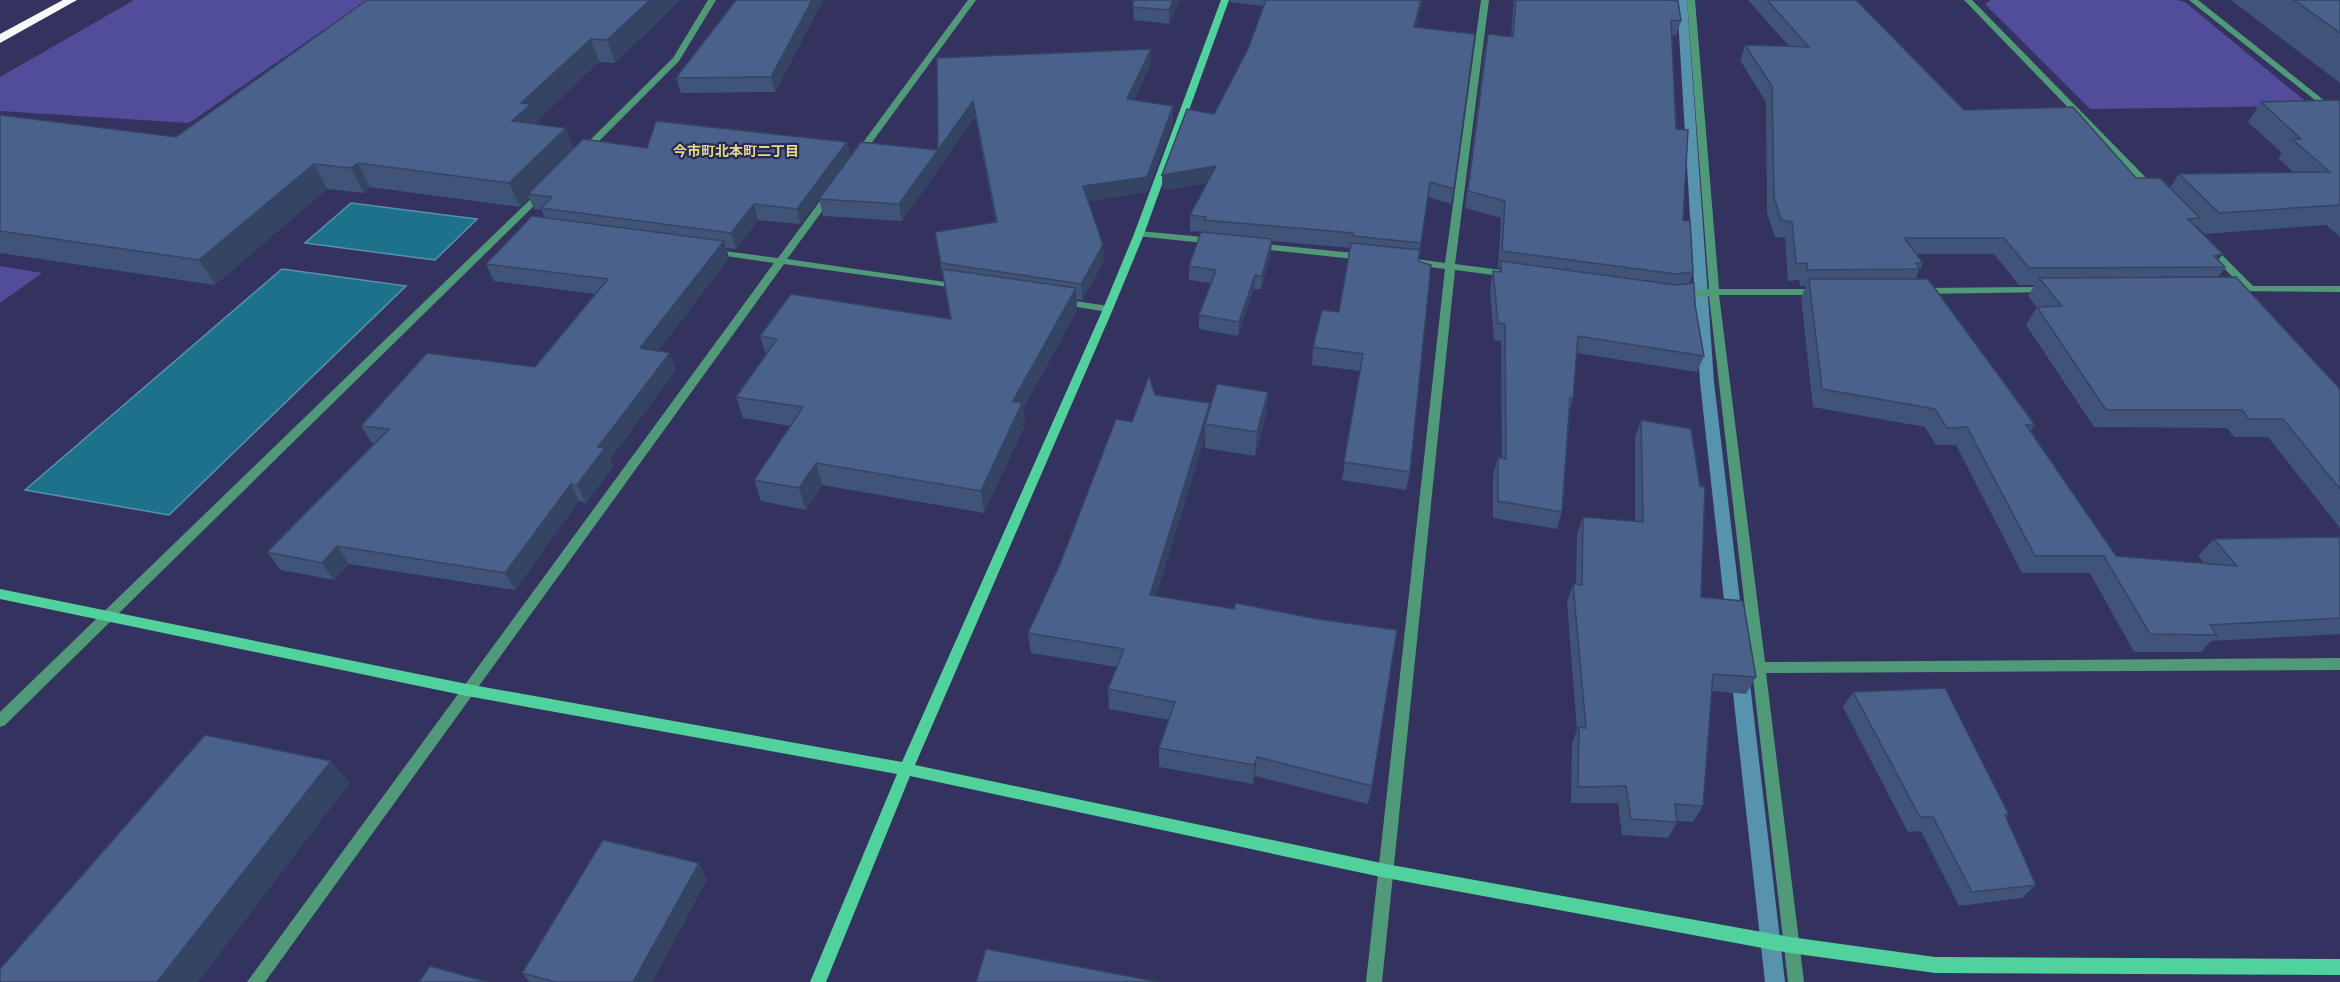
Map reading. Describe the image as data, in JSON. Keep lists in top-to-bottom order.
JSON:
{
  "districts": ["今市町北本町二丁目"]
}
